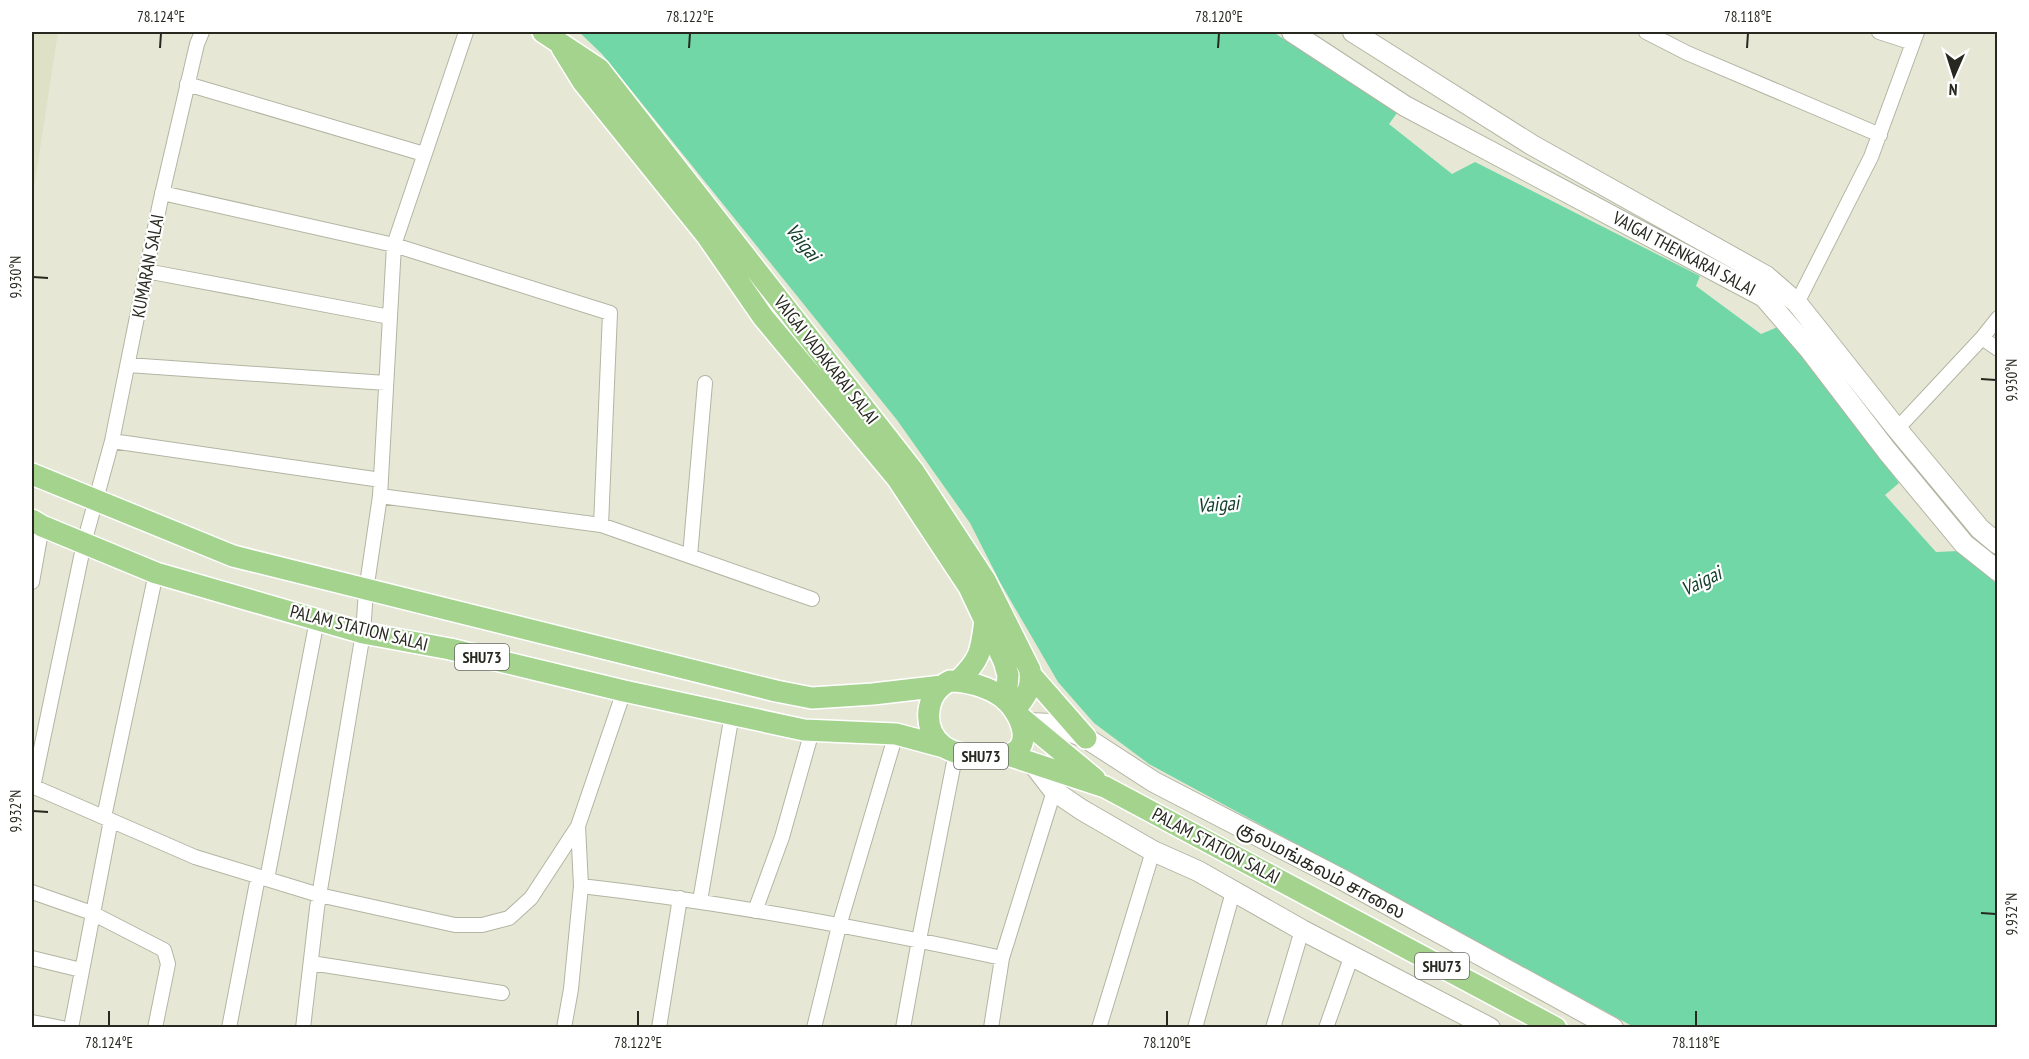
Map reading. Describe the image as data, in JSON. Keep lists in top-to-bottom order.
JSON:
{
  "streets": {
    "main road": ["VAIGAI VADAKARAI SALAI", "PALAM STATION SALAI", "SHU73"],
    "street": ["VAIGAI THENKARAI SALAI", "KUMARAN SALAI", "குலமங்கலம் சாலை"]
  },
  "crossings": [
    ["KUMARAN SALAI", "PALAM STATION SALAI"],
    ["KUMARAN SALAI", "SHU73"],
    ["VAIGAI VADAKARAI SALAI", "PALAM STATION SALAI"],
    ["VAIGAI VADAKARAI SALAI", "SHU73"],
    ["VAIGAI VADAKARAI SALAI", "குலமங்கலம் சாலை"],
    ["PALAM STATION SALAI", "SHU73"],
    ["PALAM STATION SALAI", "குலமங்கலம் சாலை"],
    ["SHU73", "குலமங்கலம் சாலை"]
  ],
  "water": ["Vaigai"],
  "north": "bottom",
  "coordinates": [
    "78.124°E",
    "78.122°E",
    "78.120°E",
    "78.118°E",
    "9.930°N",
    "9.932°N"
  ]
}
